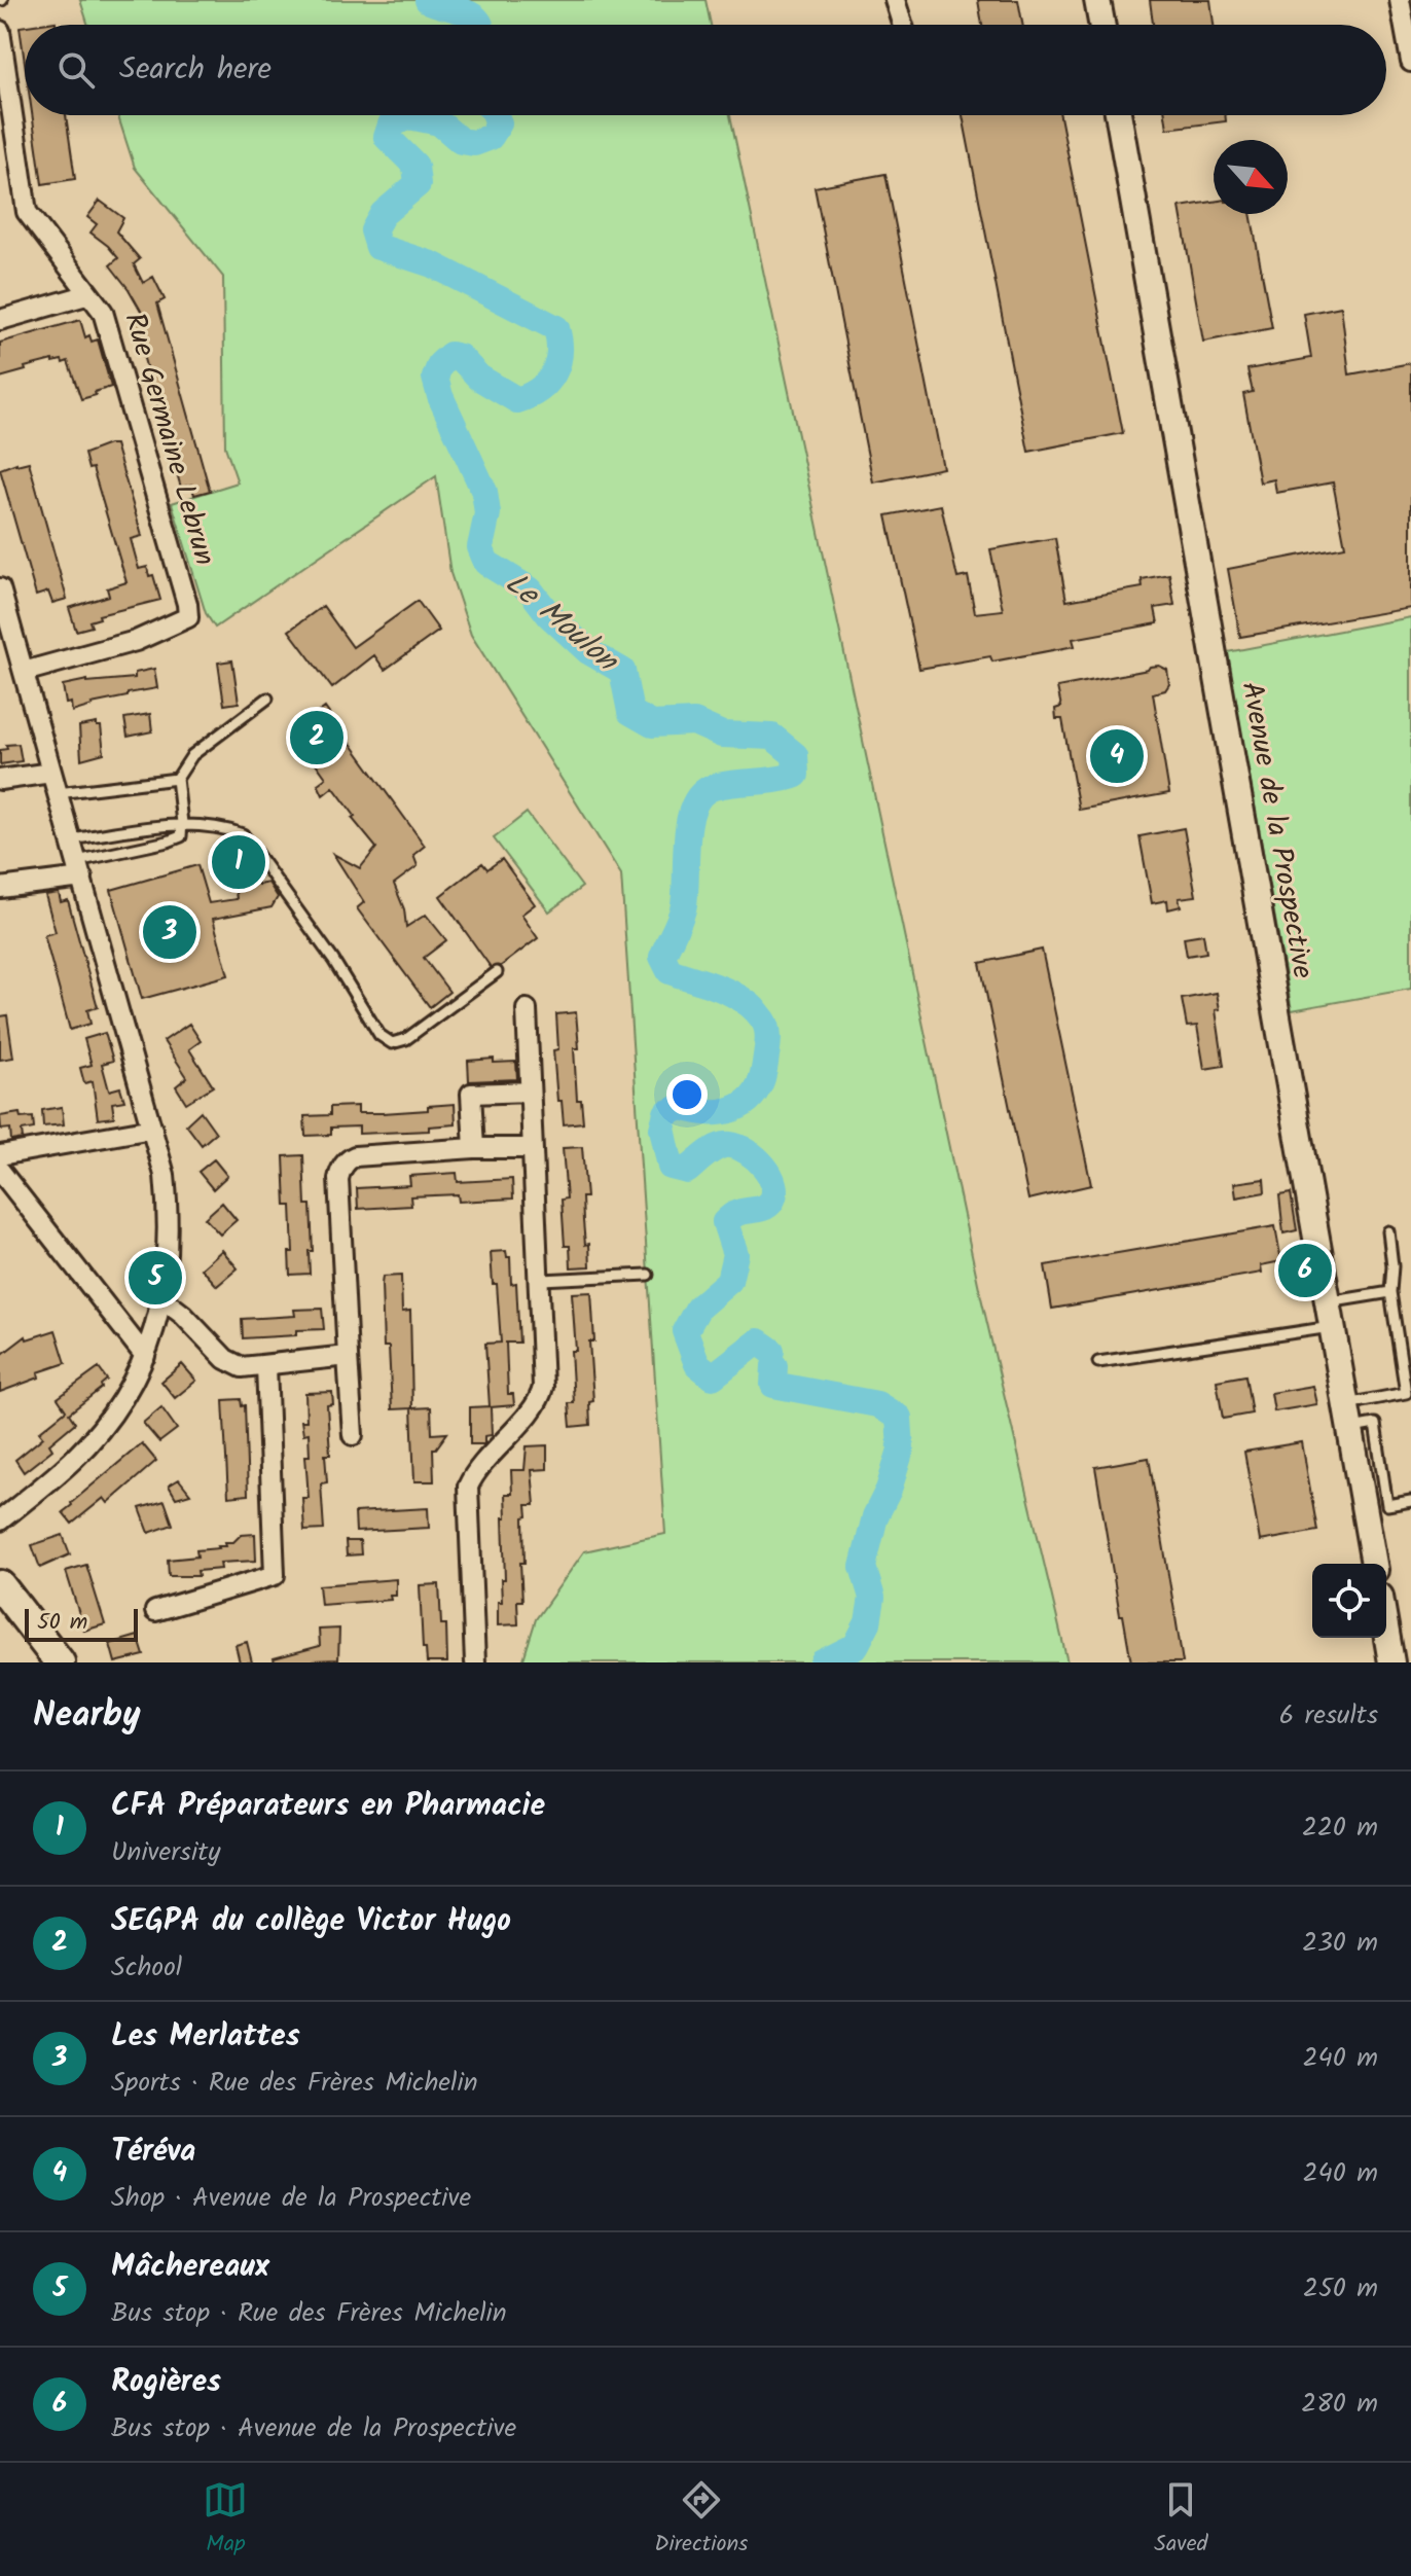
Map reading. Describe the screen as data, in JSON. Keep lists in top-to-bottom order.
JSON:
{
  "streets": {
    "main road": ["Avenue de la Prospective"],
    "street": ["Rue Germaine Lebrun"]
  },
  "water": ["Le Moulon"],
  "scale_bar": "50 m",
  "north": "bottom right",
  "page": {
    "search": "Search here",
    "pins": [
      "2",
      "4",
      "1",
      "3",
      "6",
      "5"
    ],
    "scale": "50 m",
    "heading": ["Nearby", "6 results"],
    "list": [
      {
        "mark": "1",
        "name": "CFA Préparateurs en Pharmacie",
        "note": "University",
        "value": "220 m"
      },
      {
        "mark": "2",
        "name": "SEGPA du collège Victor Hugo",
        "note": "School",
        "value": "230 m"
      },
      {
        "mark": "3",
        "name": "Les Merlattes",
        "note": "Sports · Rue des Frères Michelin",
        "value": "240 m"
      },
      {
        "mark": "4",
        "name": "Téréva",
        "note": "Shop · Avenue de la Prospective",
        "value": "240 m"
      },
      {
        "mark": "5",
        "name": "Mâchereaux",
        "note": "Bus stop · Rue des Frères Michelin",
        "value": "250 m"
      },
      {
        "mark": "6",
        "name": "Rogières",
        "note": "Bus stop · Avenue de la Prospective",
        "value": "280 m"
      }
    ],
    "nav": ["Map", "Directions", "Saved"]
  }
}
